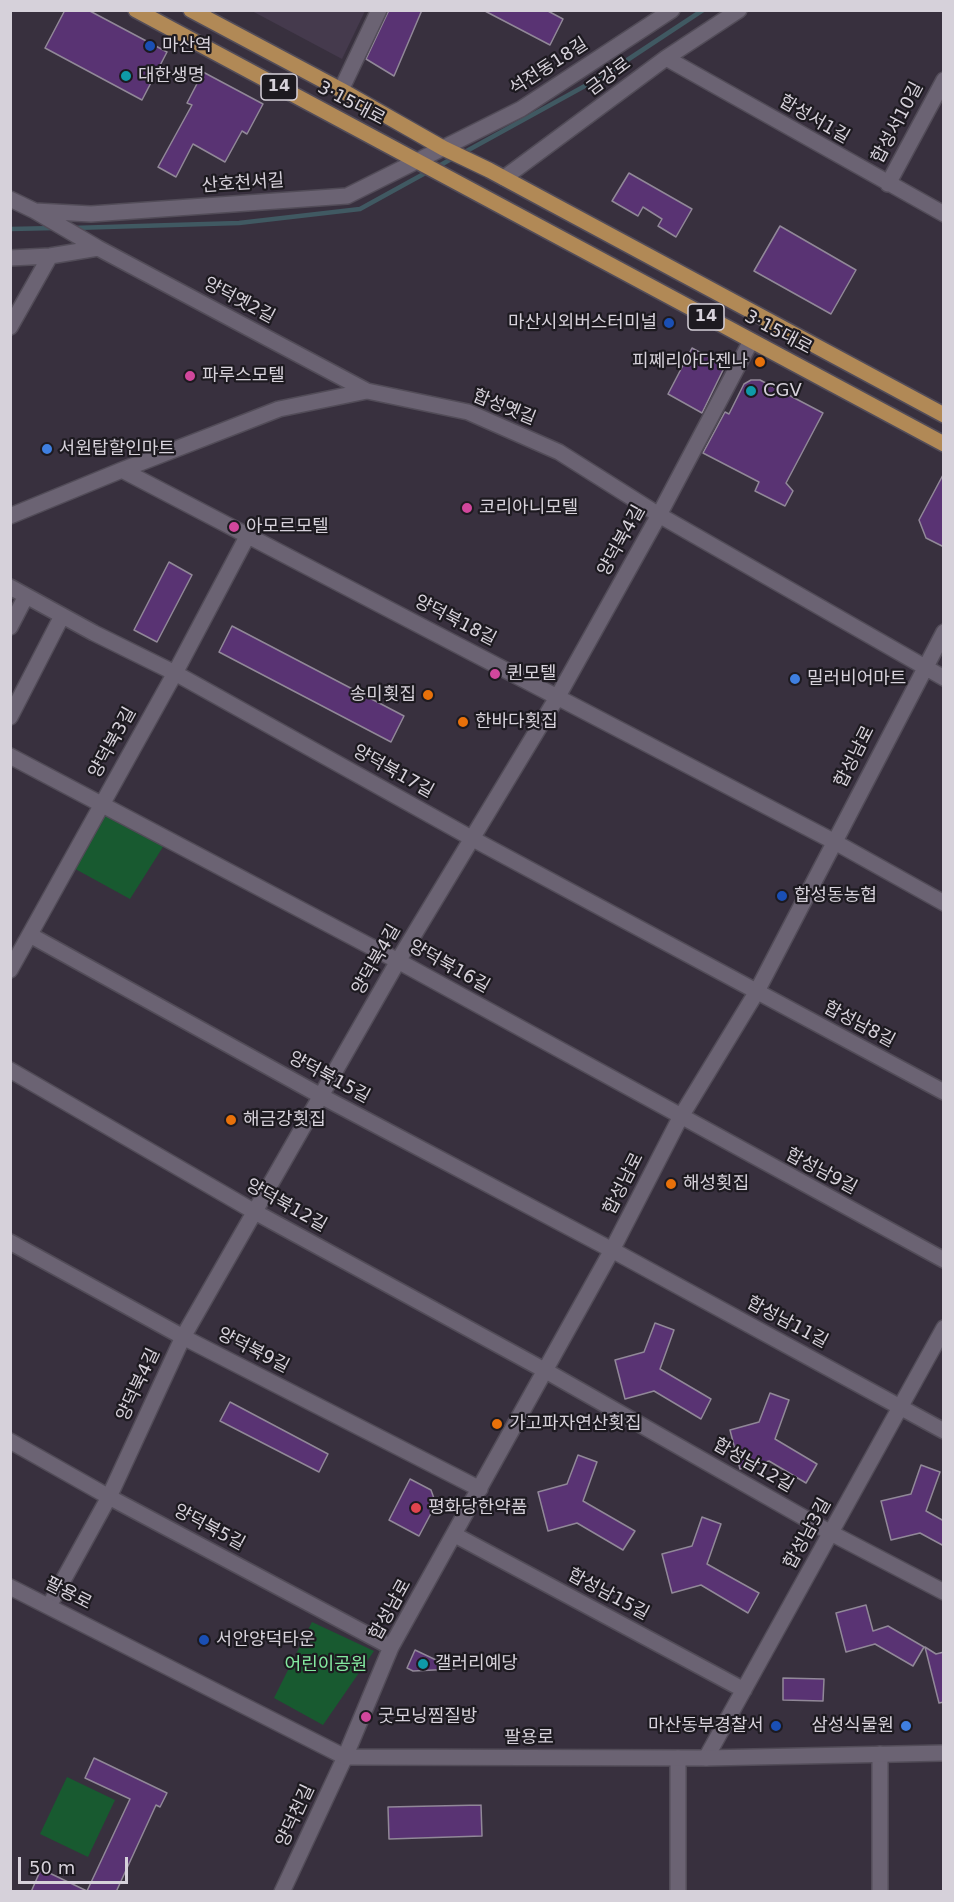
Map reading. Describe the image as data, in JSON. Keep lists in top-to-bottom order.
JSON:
{
  "streets": {
    "main road": ["14", "3·15대로"],
    "street": [
      "석전동18길",
      "금강로",
      "합성서1길",
      "합성서10길",
      "산호천서길",
      "양덕옛2길",
      "합성옛길",
      "양덕북4길",
      "양덕북18길",
      "양덕북3길",
      "합성남로",
      "양덕북17길",
      "양덕북16길",
      "합성남8길",
      "양덕북15길",
      "합성남9길",
      "양덕북12길",
      "합성남11길",
      "양덕북9길",
      "합성남12길",
      "양덕북5길",
      "합성남3길",
      "팔용로",
      "합성남15길",
      "양덕천길"
    ]
  },
  "crossings": [
    ["석전동18길", "3·15대로"],
    ["석전동18길", "산호천서길"],
    ["금강로", "3·15대로"],
    ["금강로", "합성서1길"],
    ["3·15대로", "산호천서길"],
    ["3·15대로", "양덕북4길"],
    ["합성서1길", "합성서10길"],
    ["산호천서길", "양덕옛2길"],
    ["양덕옛2길", "합성옛길"],
    ["합성옛길", "양덕북4길"],
    ["합성옛길", "양덕북18길"],
    ["합성옛길", "합성남로"],
    ["양덕북4길", "양덕북18길"],
    ["양덕북4길", "양덕북17길"],
    ["양덕북4길", "양덕북16길"],
    ["양덕북4길", "양덕북15길"],
    ["양덕북4길", "양덕북12길"],
    ["양덕북4길", "양덕북9길"],
    ["양덕북4길", "양덕북5길"],
    ["양덕북4길", "팔용로"],
    ["양덕북18길", "양덕북3길"],
    ["양덕북18길", "합성남로"],
    ["양덕북3길", "양덕북17길"],
    ["양덕북3길", "양덕북16길"],
    ["양덕북3길", "양덕북15길"],
    ["합성남로", "양덕북17길"],
    ["합성남로", "양덕북16길"],
    ["합성남로", "합성남8길"],
    ["합성남로", "양덕북15길"],
    ["합성남로", "합성남9길"],
    ["합성남로", "양덕북12길"],
    ["합성남로", "합성남11길"],
    ["합성남로", "양덕북9길"],
    ["합성남로", "합성남12길"],
    ["합성남로", "양덕북5길"],
    ["합성남로", "팔용로"],
    ["합성남로", "합성남15길"],
    ["합성남로", "양덕천길"],
    ["양덕북17길", "합성남8길"],
    ["양덕북16길", "합성남9길"],
    ["양덕북15길", "합성남11길"],
    ["양덕북12길", "합성남12길"],
    ["합성남11길", "합성남3길"],
    ["합성남12길", "합성남3길"],
    ["합성남3길", "팔용로"],
    ["합성남3길", "합성남15길"],
    ["팔용로", "양덕천길"]
  ],
  "parks": ["어린이공원"],
  "places": [
    "마산역",
    "대한생명",
    "마산시외버스터미널",
    "피쩨리아다젠나",
    "파루스모텔",
    "CGV",
    "서원탑할인마트",
    "코리아니모텔",
    "아모르모텔",
    "퀸모텔",
    "밀러비어마트",
    "송미횟집",
    "한바다횟집",
    "합성동농협",
    "해금강횟집",
    "해성횟집",
    "가고파자연산횟집",
    "평화당한약품",
    "서안양덕타운",
    "갤러리예당",
    "굿모닝찜질방",
    "마산동부경찰서",
    "삼성식물원"
  ],
  "scale_bar": "50 m"
}
